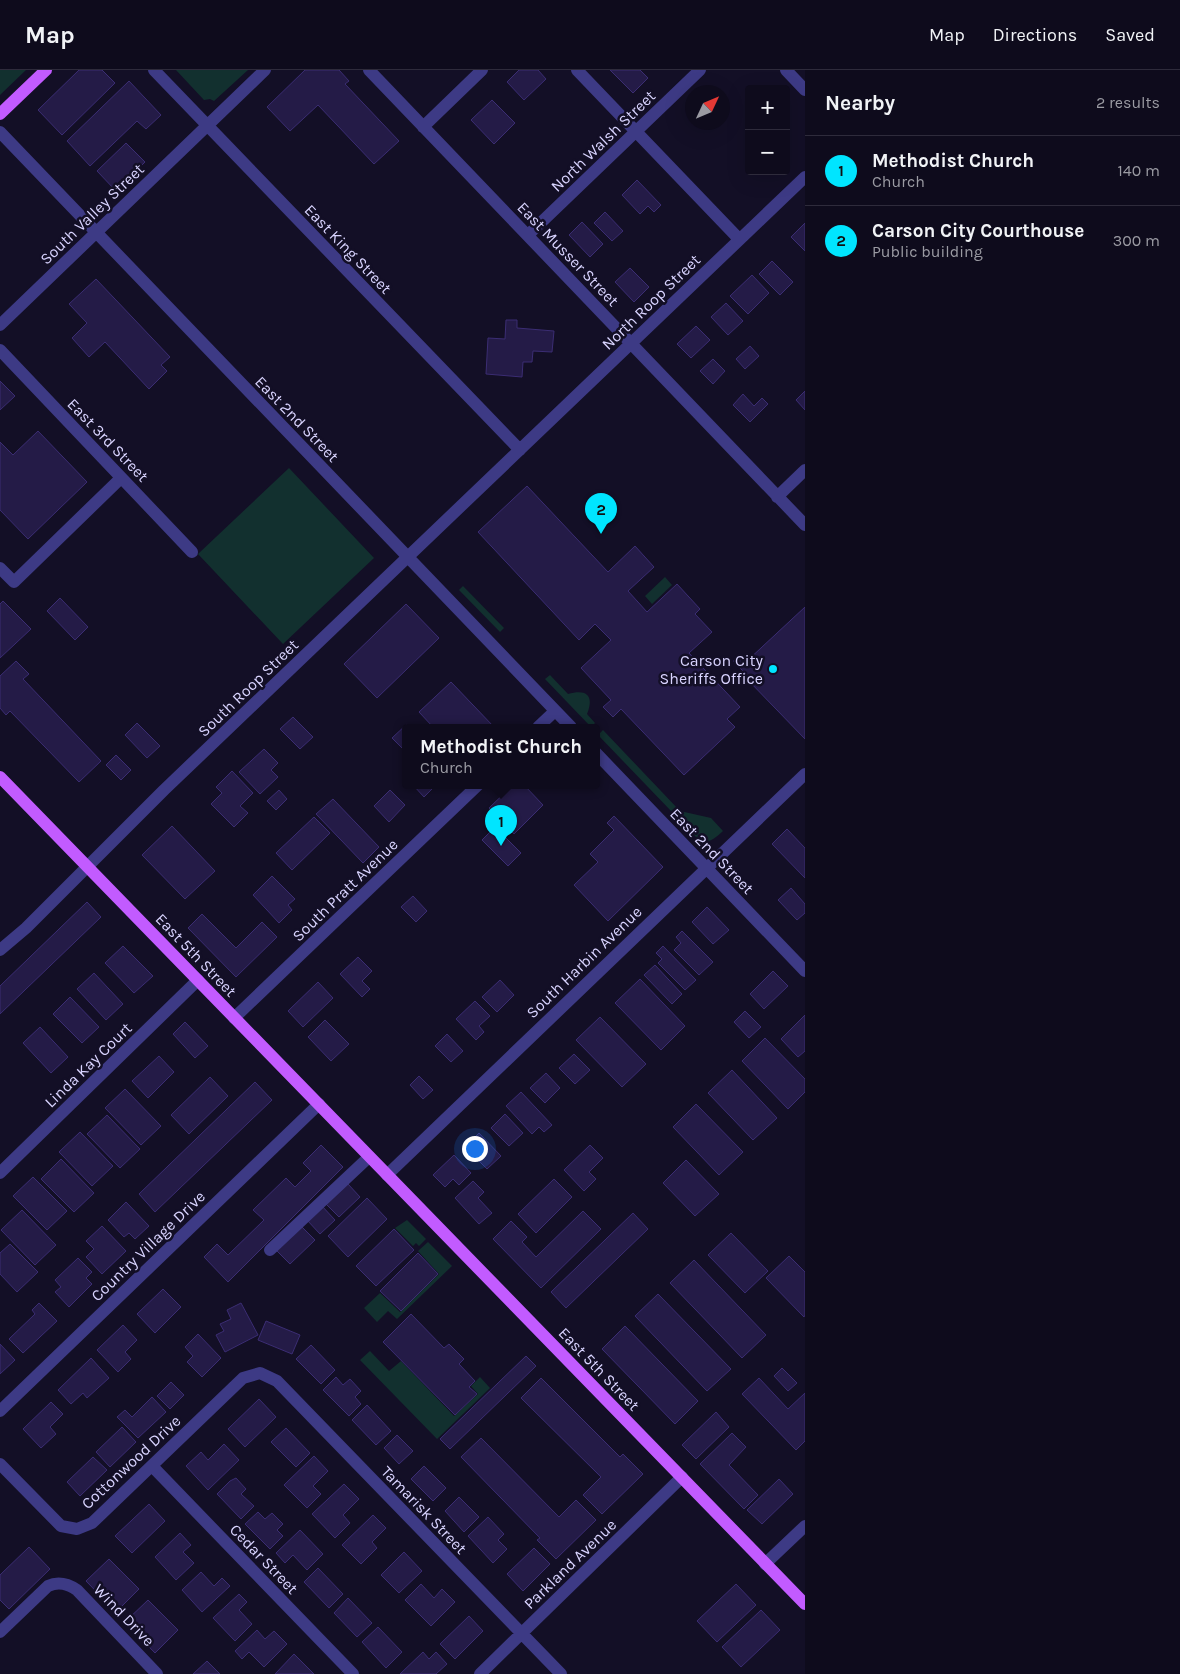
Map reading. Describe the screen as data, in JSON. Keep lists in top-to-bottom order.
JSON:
{
  "streets": {
    "main road": ["East 5th Street"],
    "street": [
      "North Walsh Street",
      "South Valley Street",
      "East King Street",
      "East Musser Street",
      "North Roop Street",
      "East 2nd Street",
      "East 3rd Street",
      "South Roop Street",
      "South Pratt Avenue",
      "South Harbin Avenue",
      "Linda Kay Court",
      "Country Village Drive",
      "Cottonwood Drive",
      "Tamarisk Street",
      "Cedar Street",
      "Parkland Avenue",
      "Wind Drive"
    ]
  },
  "crossings": [
    ["North Walsh Street", "East Musser Street"],
    ["South Valley Street", "East King Street"],
    ["South Valley Street", "East 2nd Street"],
    ["East King Street", "North Roop Street"],
    ["East King Street", "South Roop Street"],
    ["East Musser Street", "North Roop Street"],
    ["North Roop Street", "South Roop Street"],
    ["East 2nd Street", "South Roop Street"],
    ["East 2nd Street", "South Harbin Avenue"],
    ["South Roop Street", "East 5th Street"],
    ["South Pratt Avenue", "East 5th Street"],
    ["East 5th Street", "South Harbin Avenue"],
    ["East 5th Street", "Linda Kay Court"],
    ["East 5th Street", "Country Village Drive"],
    ["East 5th Street", "Parkland Avenue"],
    ["Cottonwood Drive", "Tamarisk Street"],
    ["Cottonwood Drive", "Cedar Street"],
    ["Tamarisk Street", "Parkland Avenue"]
  ],
  "places": ["Carson City Sheriffs Office"],
  "north": "top right",
  "page": {
    "header": "Map",
    "nav": ["Map", "Directions", "Saved"],
    "heading": ["Nearby", "2 results"],
    "map_buttons": ["+", "−"],
    "list": [
      {
        "mark": "1",
        "name": "Methodist Church",
        "note": "Church",
        "value": "140 m"
      },
      {
        "mark": "2",
        "name": "Carson City Courthouse",
        "note": "Public building",
        "value": "300 m"
      }
    ],
    "pins": ["2", "1"],
    "popup": ["Methodist Church", "Church"]
  }
}
